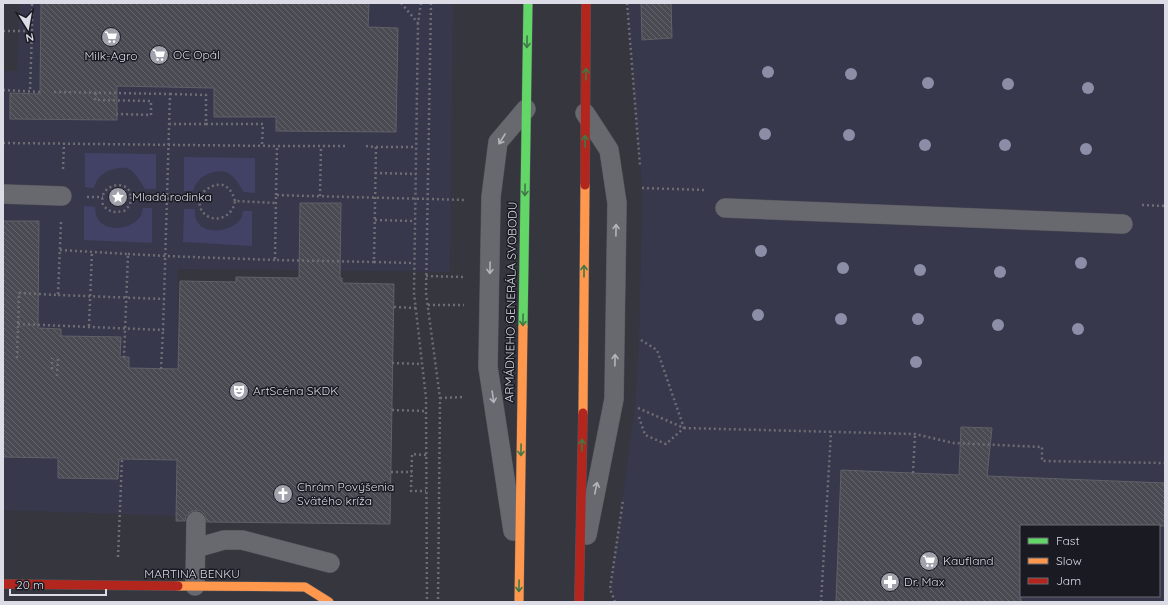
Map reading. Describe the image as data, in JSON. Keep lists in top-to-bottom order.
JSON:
{
  "streets": {
    "street": ["ARMÁDNEHO GENERÁLA SVOBODU", "MARTINA BENKU"]
  },
  "places": {
    "supermarket": ["Milk-Agro", "OC Opál", "Kaufland"],
    "place": ["Mladá rodinka"],
    "theatre": ["ArtScéna SKDK"],
    "church": ["Chrám Povýšenia Svätého kríža"],
    "pharmacy": ["Dr. Max"]
  },
  "legend": ["Fast", "Slow", "Jam"],
  "scale_bar": "20 m",
  "north": "bottom"
}
